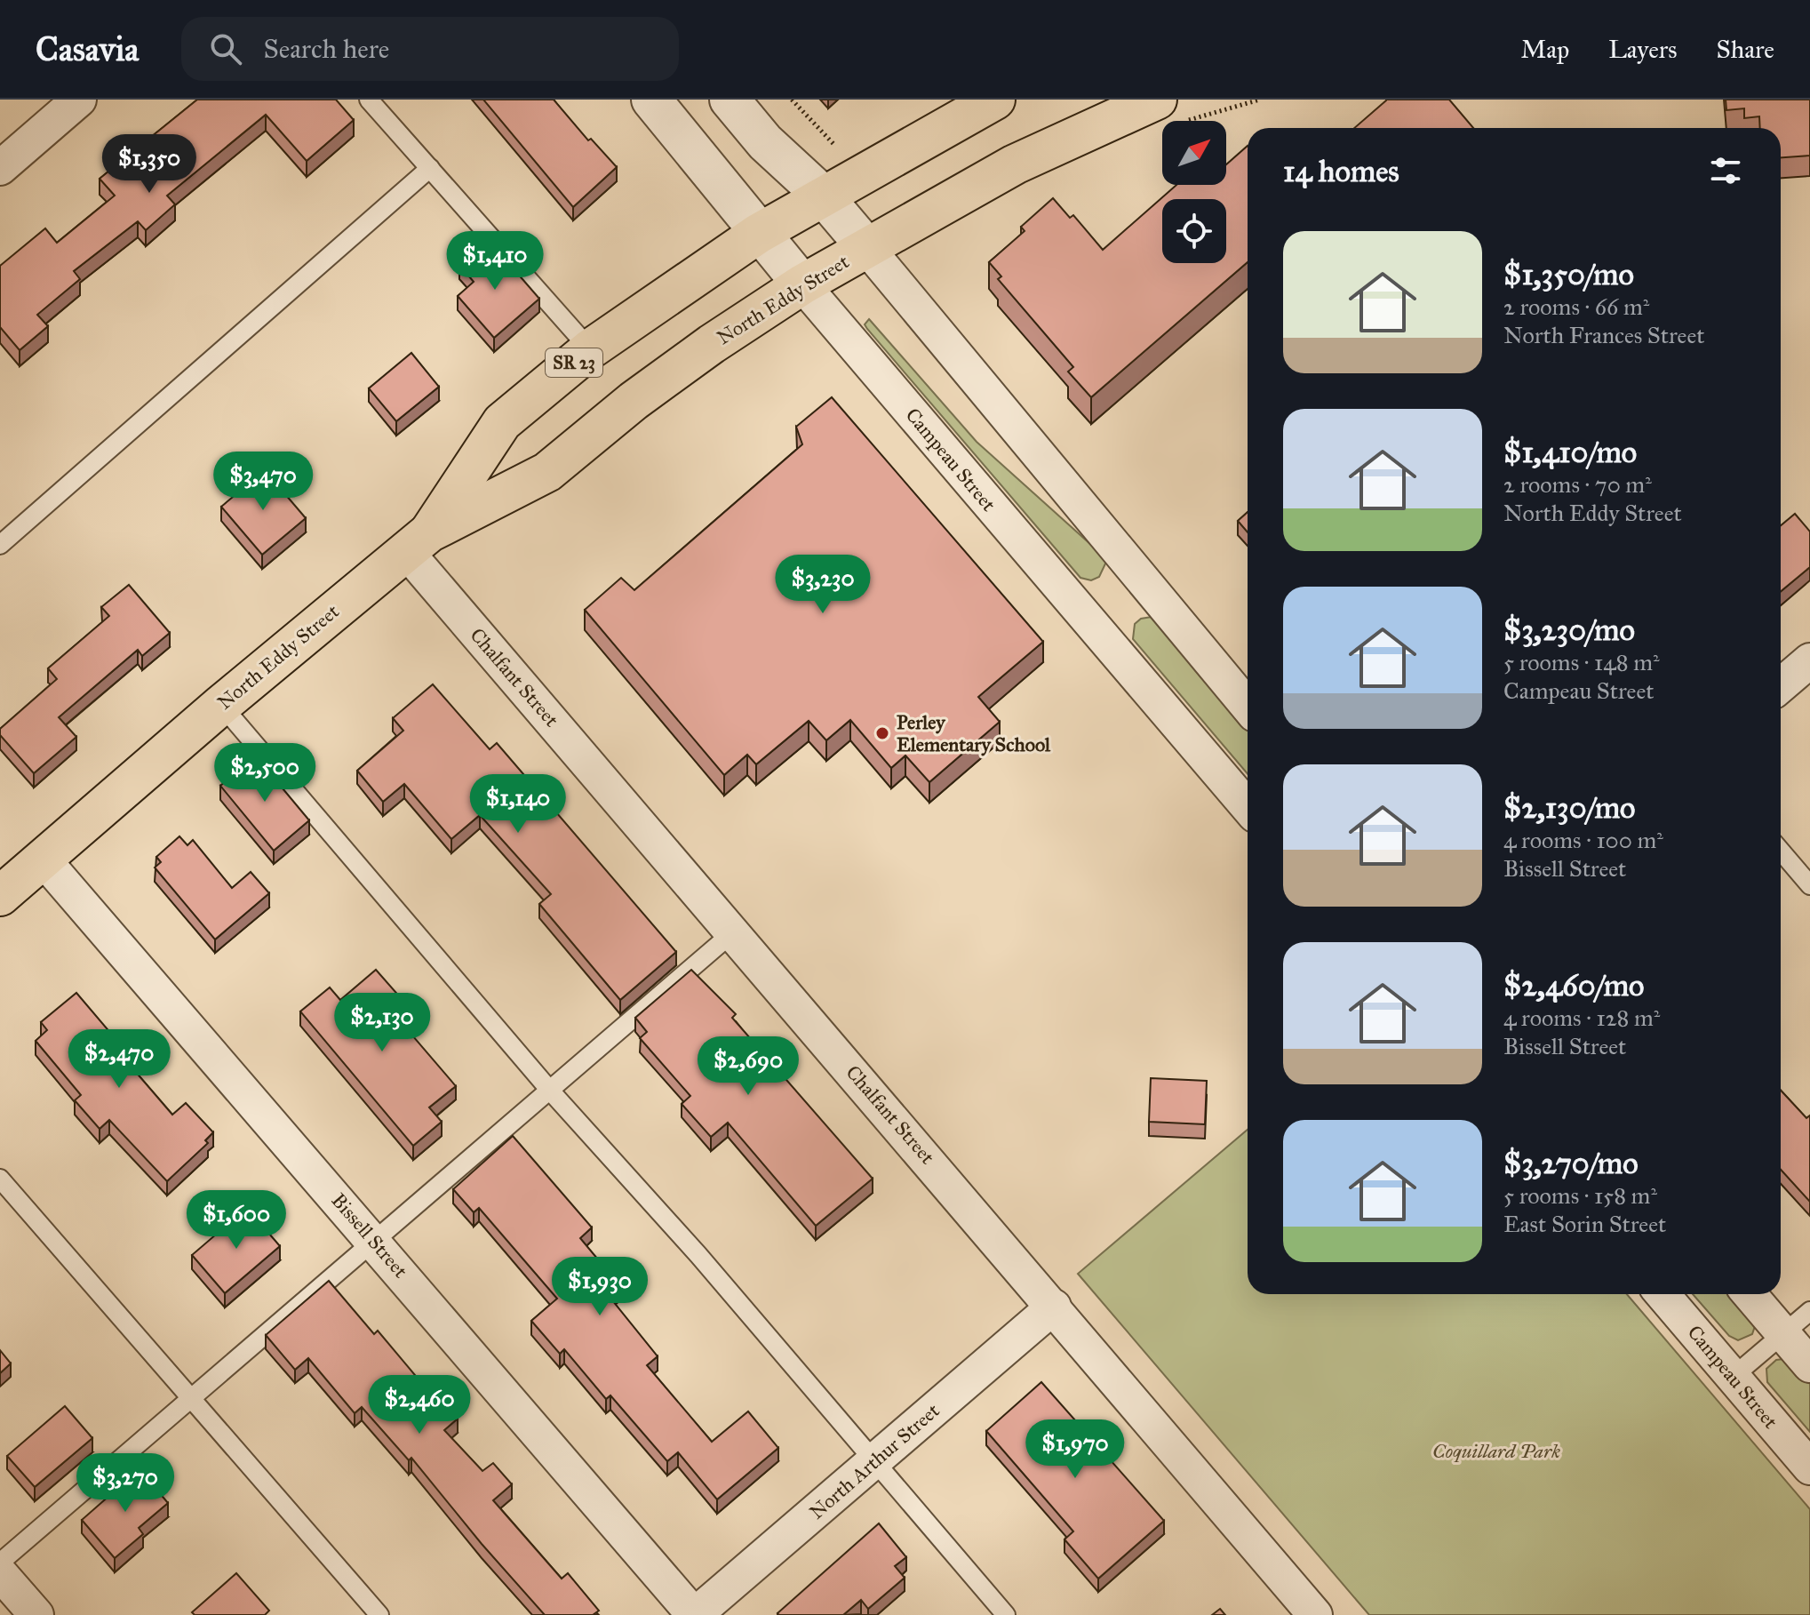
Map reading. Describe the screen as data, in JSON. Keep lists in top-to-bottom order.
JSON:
{
  "streets": {
    "main road": ["North Eddy Street", "SR 23"],
    "street": [
      "Campeau Street",
      "Chalfant Street",
      "Bissell Street",
      "North Arthur Street"
    ]
  },
  "crossings": [
    ["North Eddy Street", "Campeau Street"],
    ["North Eddy Street", "Chalfant Street"],
    ["North Eddy Street", "Bissell Street"],
    ["Chalfant Street", "North Arthur Street"],
    ["Bissell Street", "North Arthur Street"]
  ],
  "parks": ["Coquillard Park"],
  "places": ["Perley Elementary School"],
  "north": "top right",
  "page": {
    "header": "Casavia",
    "search": "Search here",
    "nav": ["Map", "Layers", "Share"],
    "heading": "14 homes",
    "price": [
      "$1,350",
      "$1,410",
      "$3,470",
      "$3,230",
      "$2,500",
      "$1,140",
      "$2,130",
      "$2,470",
      "$2,690",
      "$1,600",
      "$1,930",
      "$2,460",
      "$1,970",
      "$3,270"
    ],
    "list": [
      {
        "name": "$1,350/mo",
        "note": "2 rooms · 66 m² · North Frances Street"
      },
      {
        "name": "$1,410/mo",
        "note": "2 rooms · 70 m² · North Eddy Street"
      },
      {
        "name": "$3,230/mo",
        "note": "5 rooms · 148 m² · Campeau Street"
      },
      {
        "name": "$2,130/mo",
        "note": "4 rooms · 100 m² · Bissell Street"
      },
      {
        "name": "$2,460/mo",
        "note": "4 rooms · 128 m² · Bissell Street"
      },
      {
        "name": "$3,270/mo",
        "note": "5 rooms · 158 m² · East Sorin Street"
      }
    ]
  }
}
